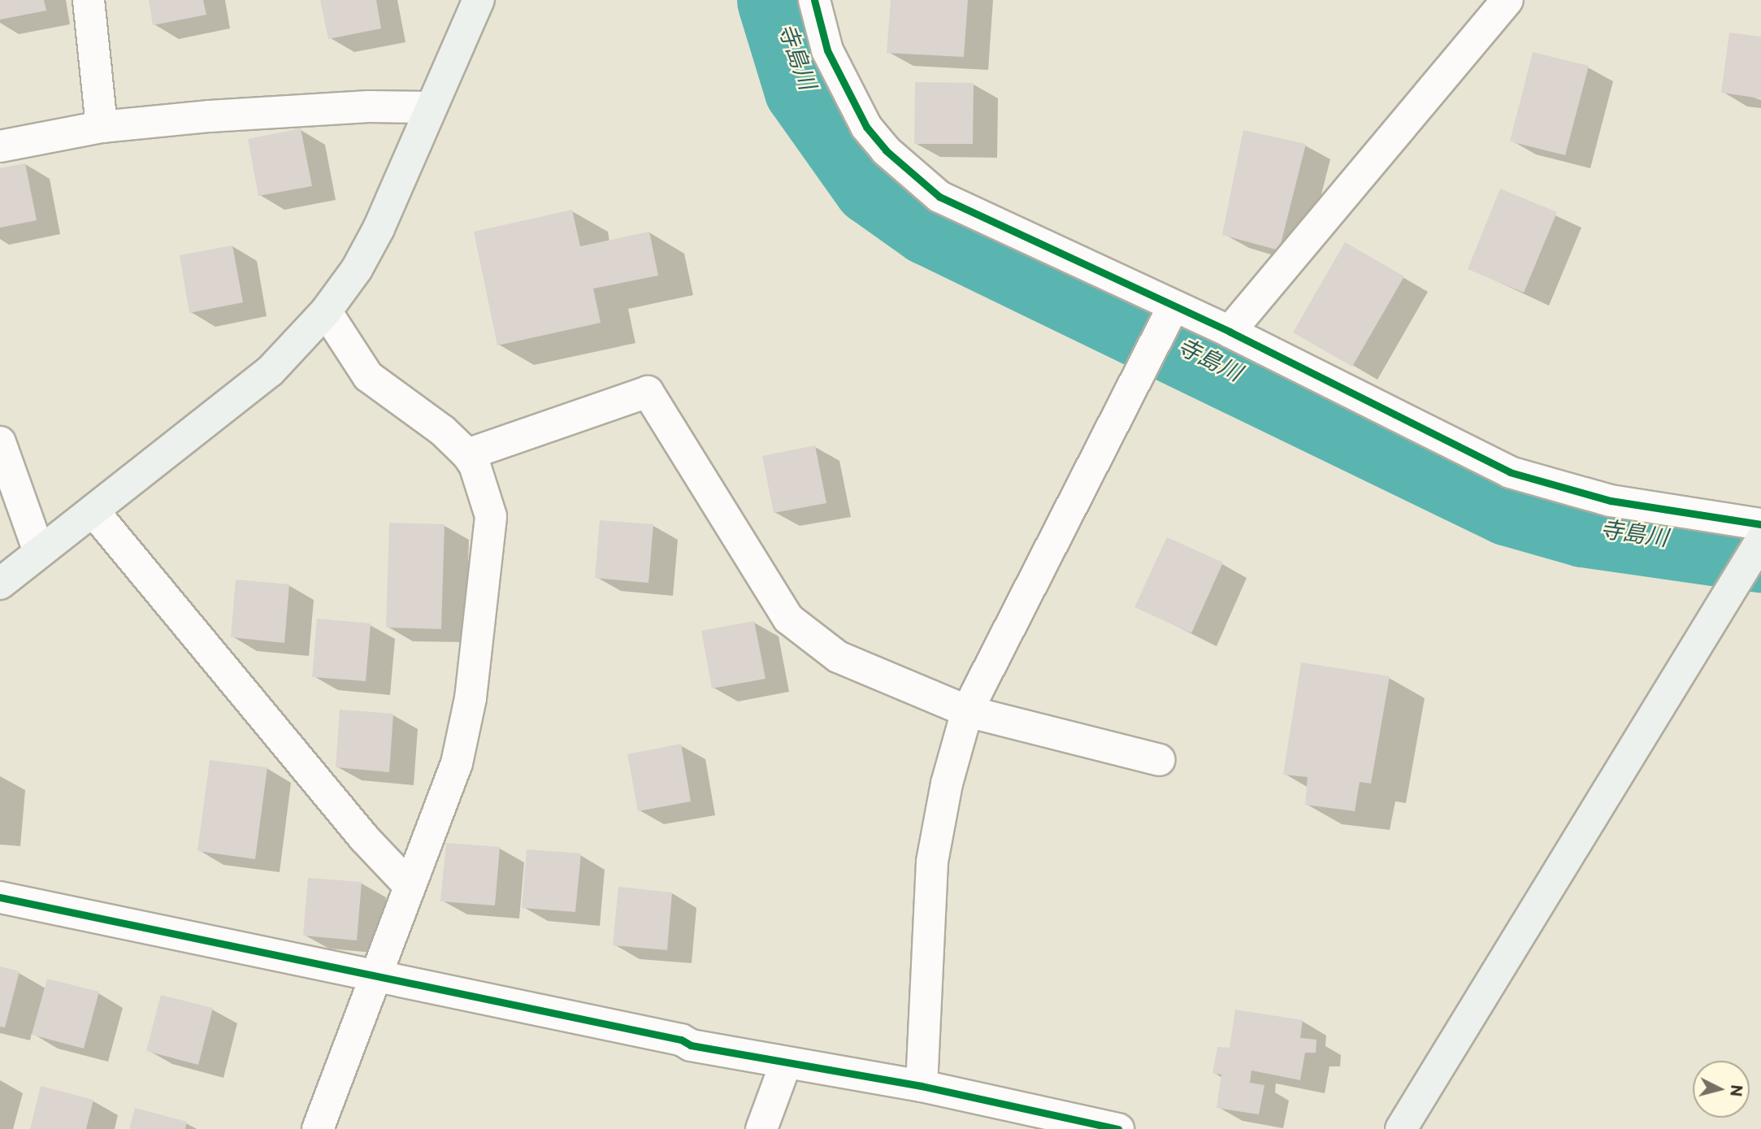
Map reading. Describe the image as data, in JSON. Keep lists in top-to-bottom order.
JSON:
{
  "water": ["寺島川"],
  "north": "right"
}
